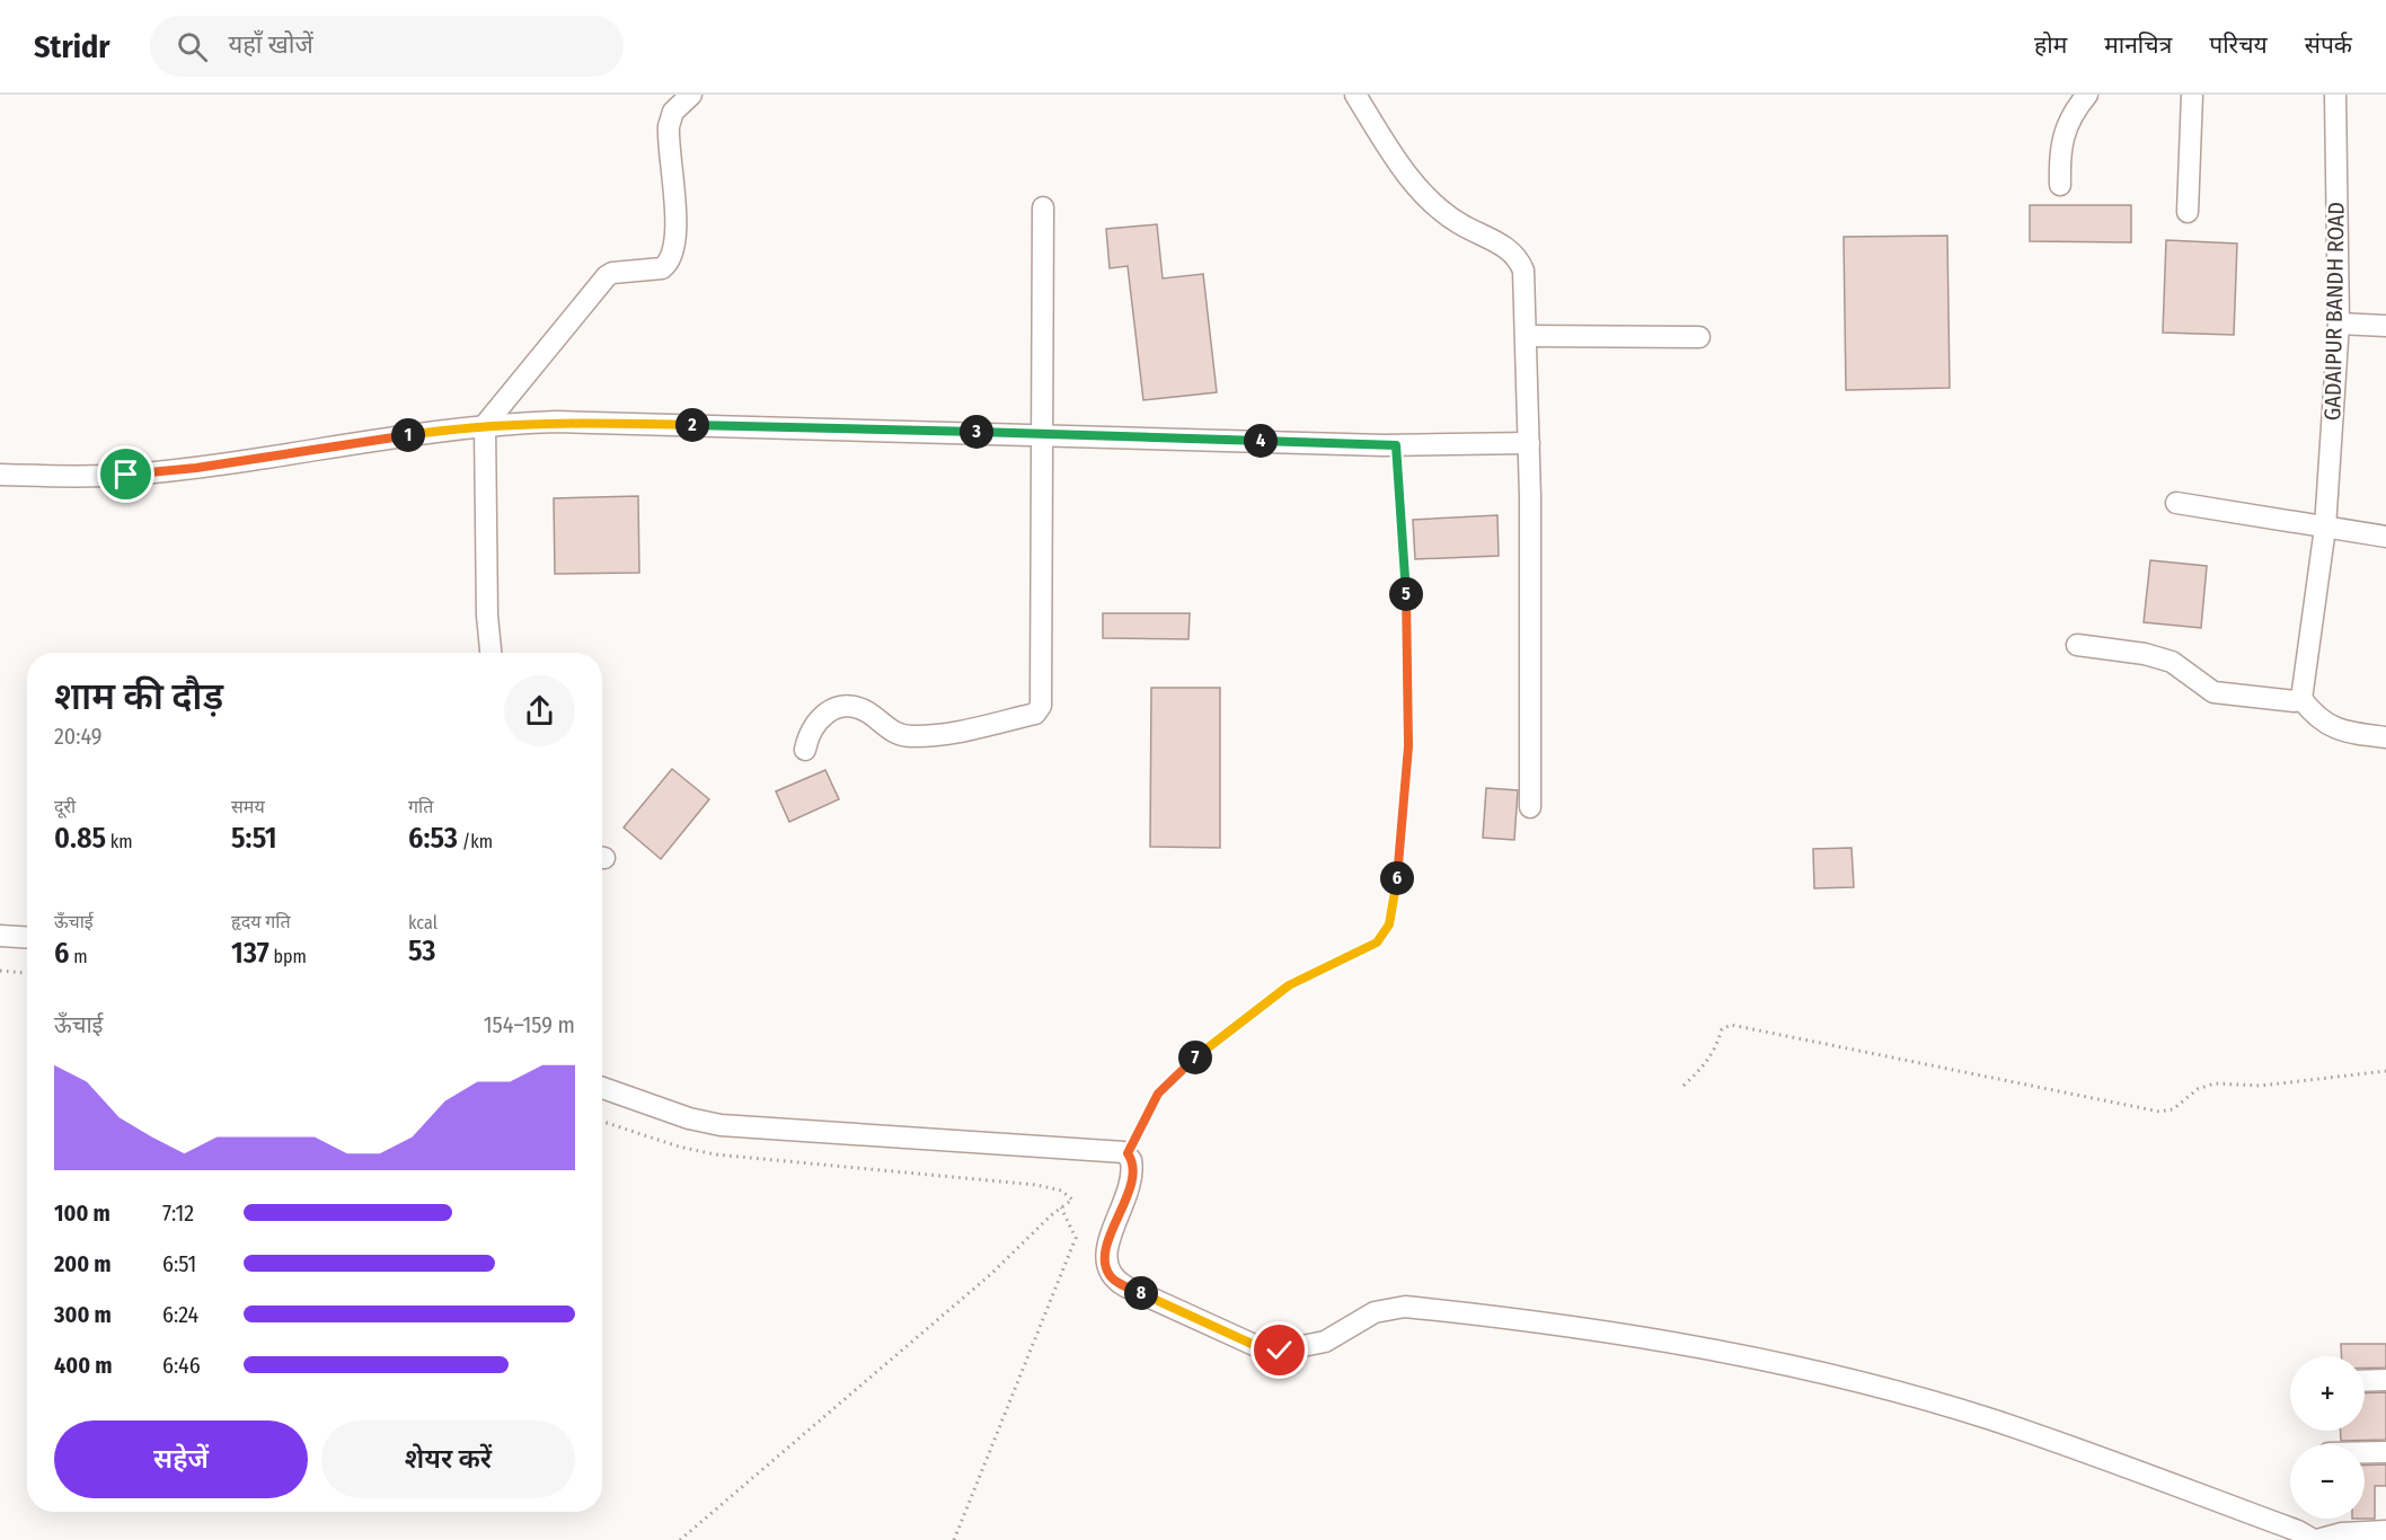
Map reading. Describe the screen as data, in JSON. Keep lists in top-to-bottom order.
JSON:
{
  "streets": {
    "street": ["GADAIPUR BANDH ROAD"]
  },
  "page": {
    "header": "Stridr",
    "search": "यहाँ खोजें",
    "nav": [
      "होम",
      "मानचित्र",
      "परिचय",
      "संपर्क"
    ],
    "pins": [
      "2",
      "3",
      "1",
      "4",
      "5",
      "6",
      "7",
      "8"
    ],
    "heading": ["शाम की दौड़", "20:49"],
    "stats": [
      ["दूरी", "0.85 km"],
      ["समय", "5:51"],
      ["गति", "6:53 /km"],
      ["ऊँचाई", "6 m"],
      ["हृदय गति", "137 bpm"],
      ["kcal", "53"]
    ],
    "chart": ["ऊँचाई", "154–159 m"],
    "list": [
      {
        "name": "100 m",
        "note": "7:12"
      },
      {
        "name": "200 m",
        "note": "6:51"
      },
      {
        "name": "300 m",
        "note": "6:24"
      },
      {
        "name": "400 m",
        "note": "6:46"
      }
    ],
    "map_buttons": ["+", "−"],
    "buttons": ["सहेजें", "शेयर करें"]
  }
}
